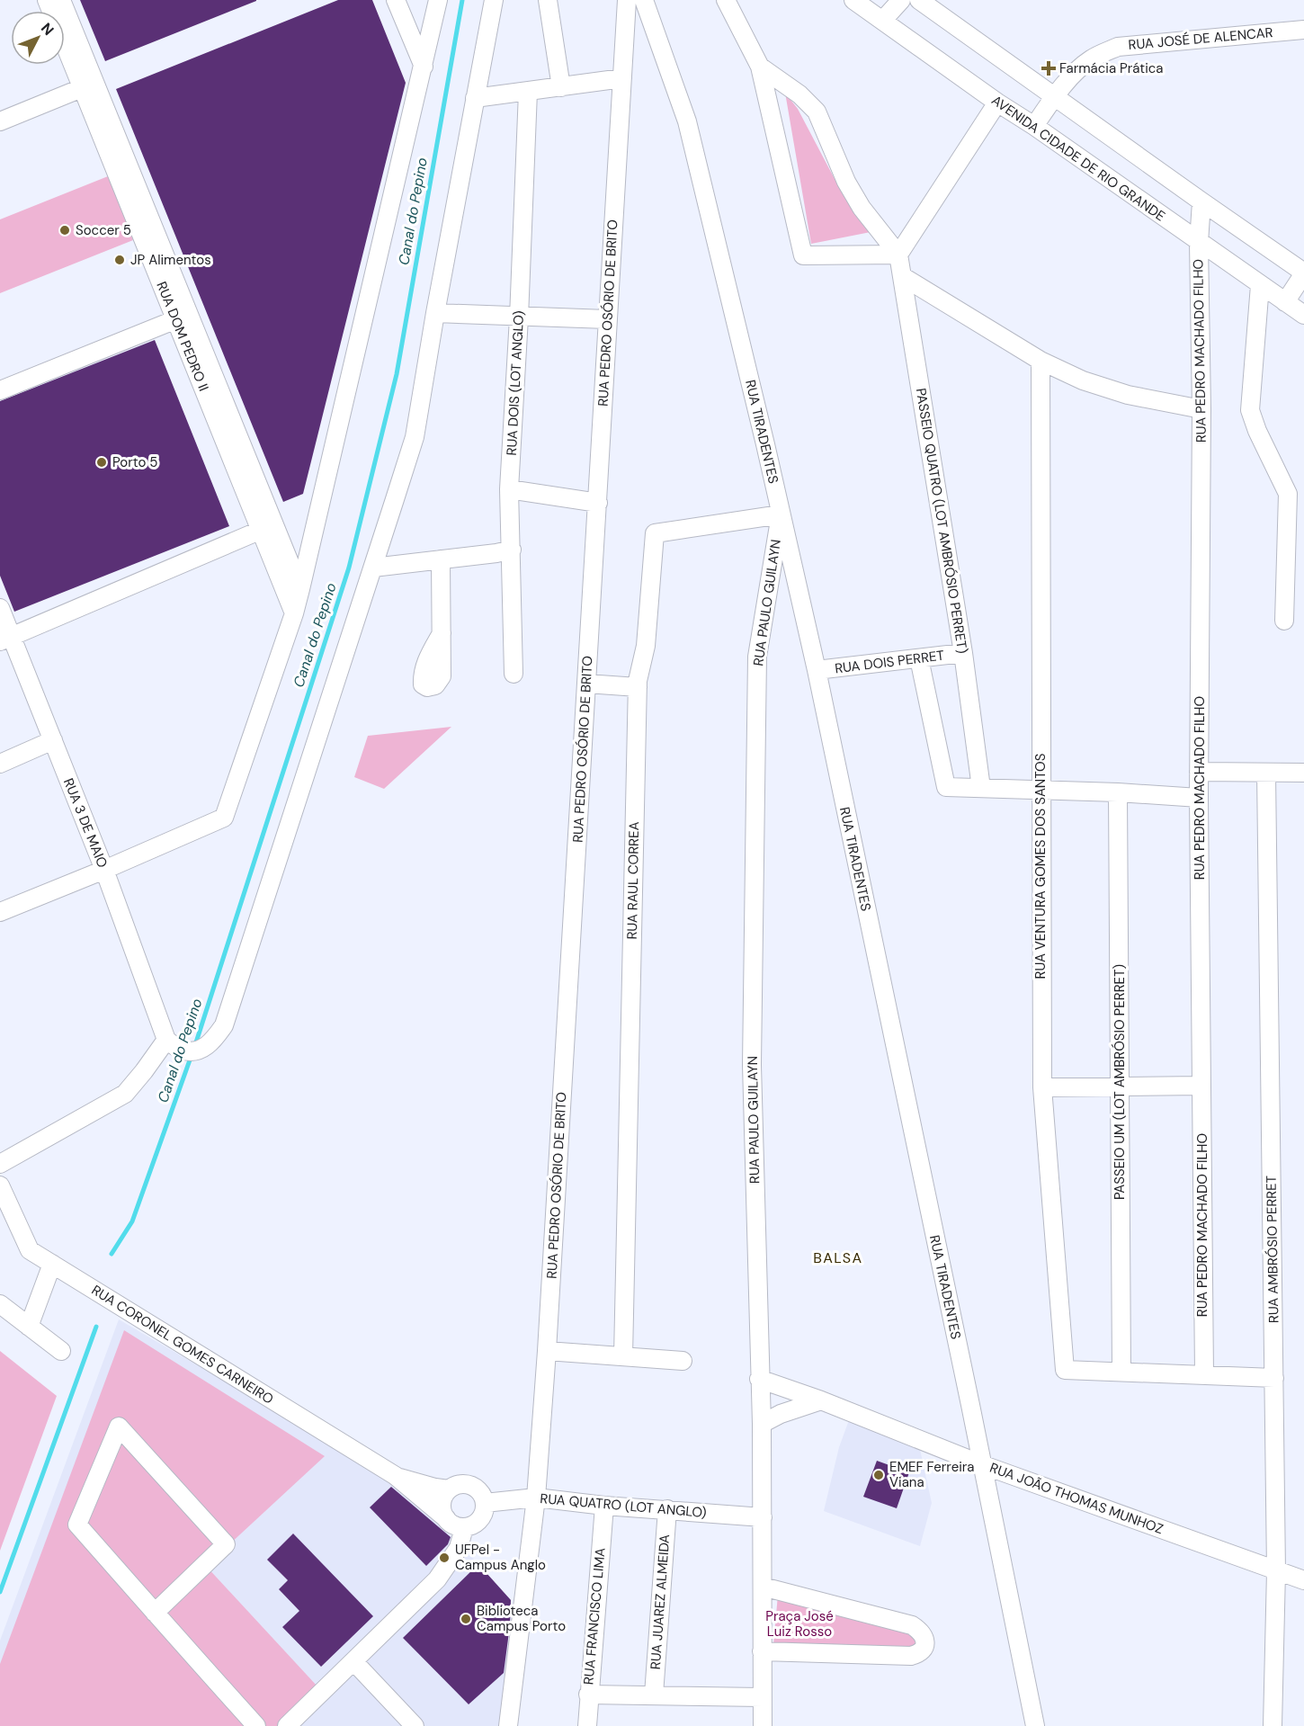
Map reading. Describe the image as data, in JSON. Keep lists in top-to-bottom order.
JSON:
{
  "streets": {
    "street": [
      "RUA JOSÉ DE ALENCAR",
      "AVENIDA CIDADE DE RIO GRANDE",
      "RUA PEDRO OSÓRIO DE BRITO",
      "RUA DOM PEDRO II",
      "RUA PEDRO MACHADO FILHO",
      "RUA DOIS (LOT ANGLO)",
      "RUA TIRADENTES",
      "PASSEIO QUATRO (LOT AMBRÓSIO PERRET)",
      "RUA PAULO GUILAYN",
      "RUA DOIS PERRET",
      "RUA 3 DE MAIO",
      "RUA VENTURA GOMES DOS SANTOS",
      "RUA RAUL CORREA",
      "PASSEIO UM (LOT AMBRÓSIO PERRET)",
      "RUA AMBRÓSIO PERRET",
      "RUA CORONEL GOMES CARNEIRO",
      "RUA JOÃO THOMAS MUNHOZ",
      "RUA QUATRO (LOT ANGLO)",
      "RUA JUAREZ ALMEIDA",
      "RUA FRANCISCO LIMA"
    ]
  },
  "crossings": [
    ["RUA JOSÉ DE ALENCAR", "AVENIDA CIDADE DE RIO GRANDE"],
    ["AVENIDA CIDADE DE RIO GRANDE", "RUA PEDRO MACHADO FILHO"],
    ["RUA PEDRO OSÓRIO DE BRITO", "RUA QUATRO (LOT ANGLO)"],
    ["RUA TIRADENTES", "RUA PAULO GUILAYN"],
    ["RUA TIRADENTES", "RUA DOIS PERRET"],
    ["RUA TIRADENTES", "RUA RAUL CORREA"],
    ["RUA TIRADENTES", "RUA JOÃO THOMAS MUNHOZ"],
    ["PASSEIO QUATRO (LOT AMBRÓSIO PERRET)", "RUA DOIS PERRET"],
    ["RUA PAULO GUILAYN", "RUA RAUL CORREA"],
    ["RUA PAULO GUILAYN", "RUA JOÃO THOMAS MUNHOZ"],
    ["RUA PAULO GUILAYN", "RUA QUATRO (LOT ANGLO)"],
    ["RUA VENTURA GOMES DOS SANTOS", "PASSEIO UM (LOT AMBRÓSIO PERRET)"],
    ["RUA AMBRÓSIO PERRET", "RUA JOÃO THOMAS MUNHOZ"],
    ["RUA CORONEL GOMES CARNEIRO", "RUA QUATRO (LOT ANGLO)"],
    ["RUA QUATRO (LOT ANGLO)", "RUA JUAREZ ALMEIDA"],
    ["RUA QUATRO (LOT ANGLO)", "RUA FRANCISCO LIMA"]
  ],
  "districts": ["BALSA"],
  "water": ["Canal do Pepino"],
  "parks": ["Praça José Luiz Rosso"],
  "places": {
    "health": ["Farmácia Prática"],
    "other": [
      "Soccer 5",
      "JP Alimentos",
      "Porto 5",
      "EMEF Ferreira Viana",
      "UFPel - Campus Anglo",
      "Biblioteca Campus Porto"
    ]
  },
  "north": "top right"
}
